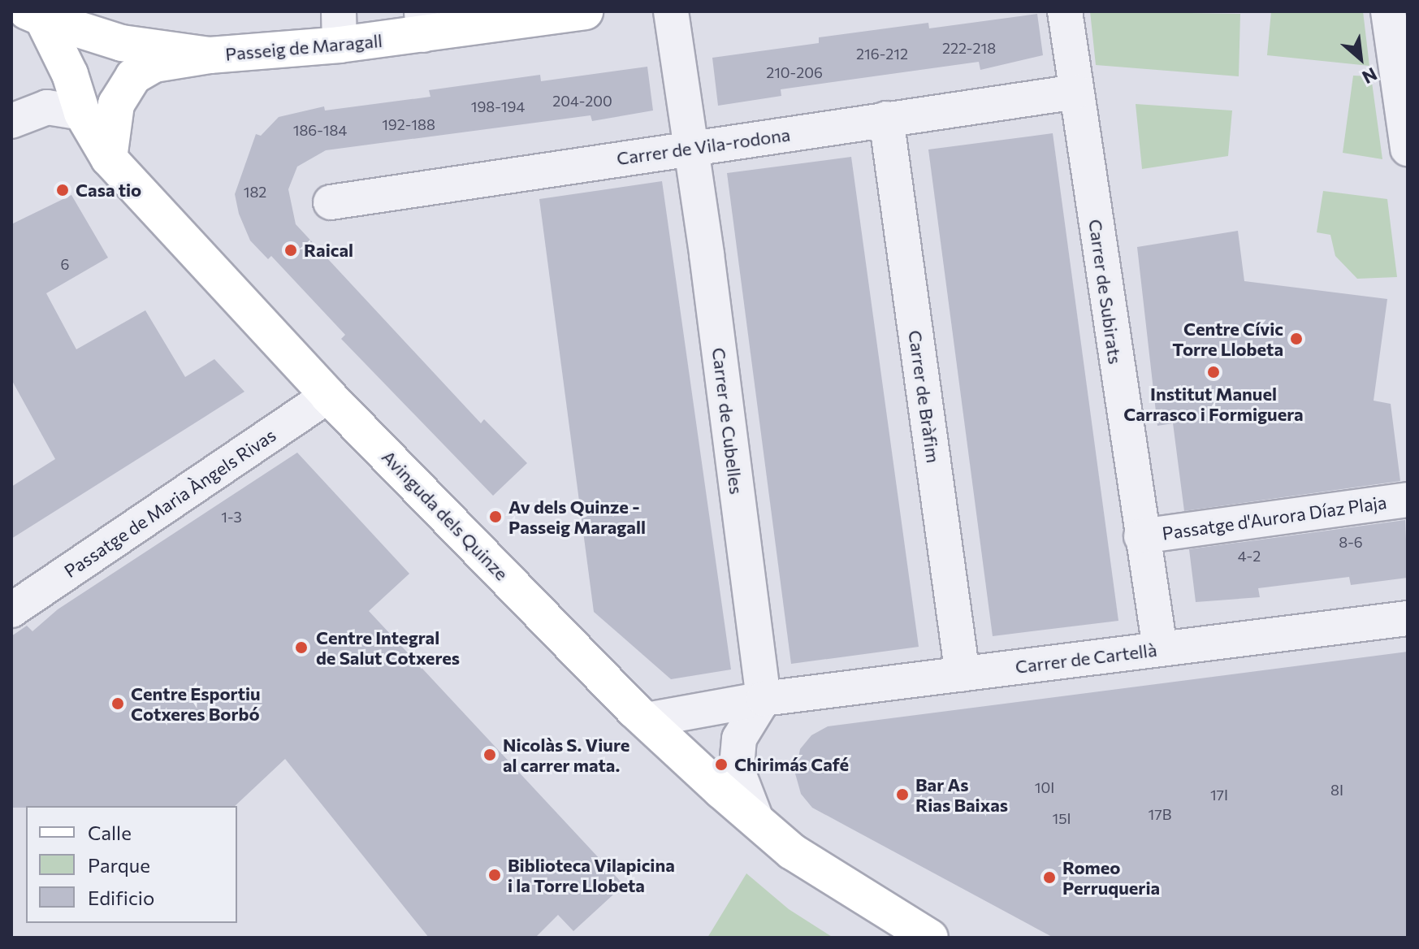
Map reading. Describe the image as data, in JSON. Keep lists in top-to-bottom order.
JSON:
{
  "streets": {
    "main road": ["Passeig de Maragall", "Avinguda dels Quinze"],
    "street": [
      "Carrer de Vila-rodona",
      "Carrer de Subirats",
      "Carrer de Bràfim",
      "Carrer de Cubelles",
      "Passatge de Maria Àngels Rivas",
      "Passatge d'Aurora Díaz Plaja",
      "Carrer de Cartellà"
    ]
  },
  "crossings": [
    ["Passeig de Maragall", "Avinguda dels Quinze"],
    ["Carrer de Vila-rodona", "Carrer de Subirats"],
    ["Carrer de Vila-rodona", "Carrer de Bràfim"],
    ["Carrer de Vila-rodona", "Carrer de Cubelles"],
    ["Carrer de Subirats", "Passatge d'Aurora Díaz Plaja"],
    ["Carrer de Subirats", "Carrer de Cartellà"],
    ["Carrer de Bràfim", "Carrer de Cartellà"],
    ["Carrer de Cubelles", "Carrer de Cartellà"],
    ["Passatge de Maria Àngels Rivas", "Avinguda dels Quinze"],
    ["Avinguda dels Quinze", "Carrer de Cartellà"]
  ],
  "places": [
    "Casa tio",
    "Raical",
    "Centre Cívic Torre Llobeta",
    "Institut Manuel Carrasco i Formiguera",
    "Av dels Quinze - Passeig Maragall",
    "Centre Integral de Salut Cotxeres",
    "Centre Esportiu Cotxeres Borbó",
    "Nicolàs S. Viure al carrer mata.",
    "Chirimás Café",
    "Bar As Rias Baixas",
    "Biblioteca Vilapicina i la Torre Llobeta",
    "Romeo Perruqueria"
  ],
  "house_numbers": [
    "222-218",
    "216-212",
    "210-206",
    "204-200",
    "198-194",
    "192-188",
    "186-184",
    "182",
    "6",
    "1-3",
    "8-6",
    "4-2",
    "10I",
    "8I",
    "17I",
    "17B",
    "15I"
  ],
  "legend": ["Calle", "Parque", "Edificio"],
  "north": "bottom right"
}
